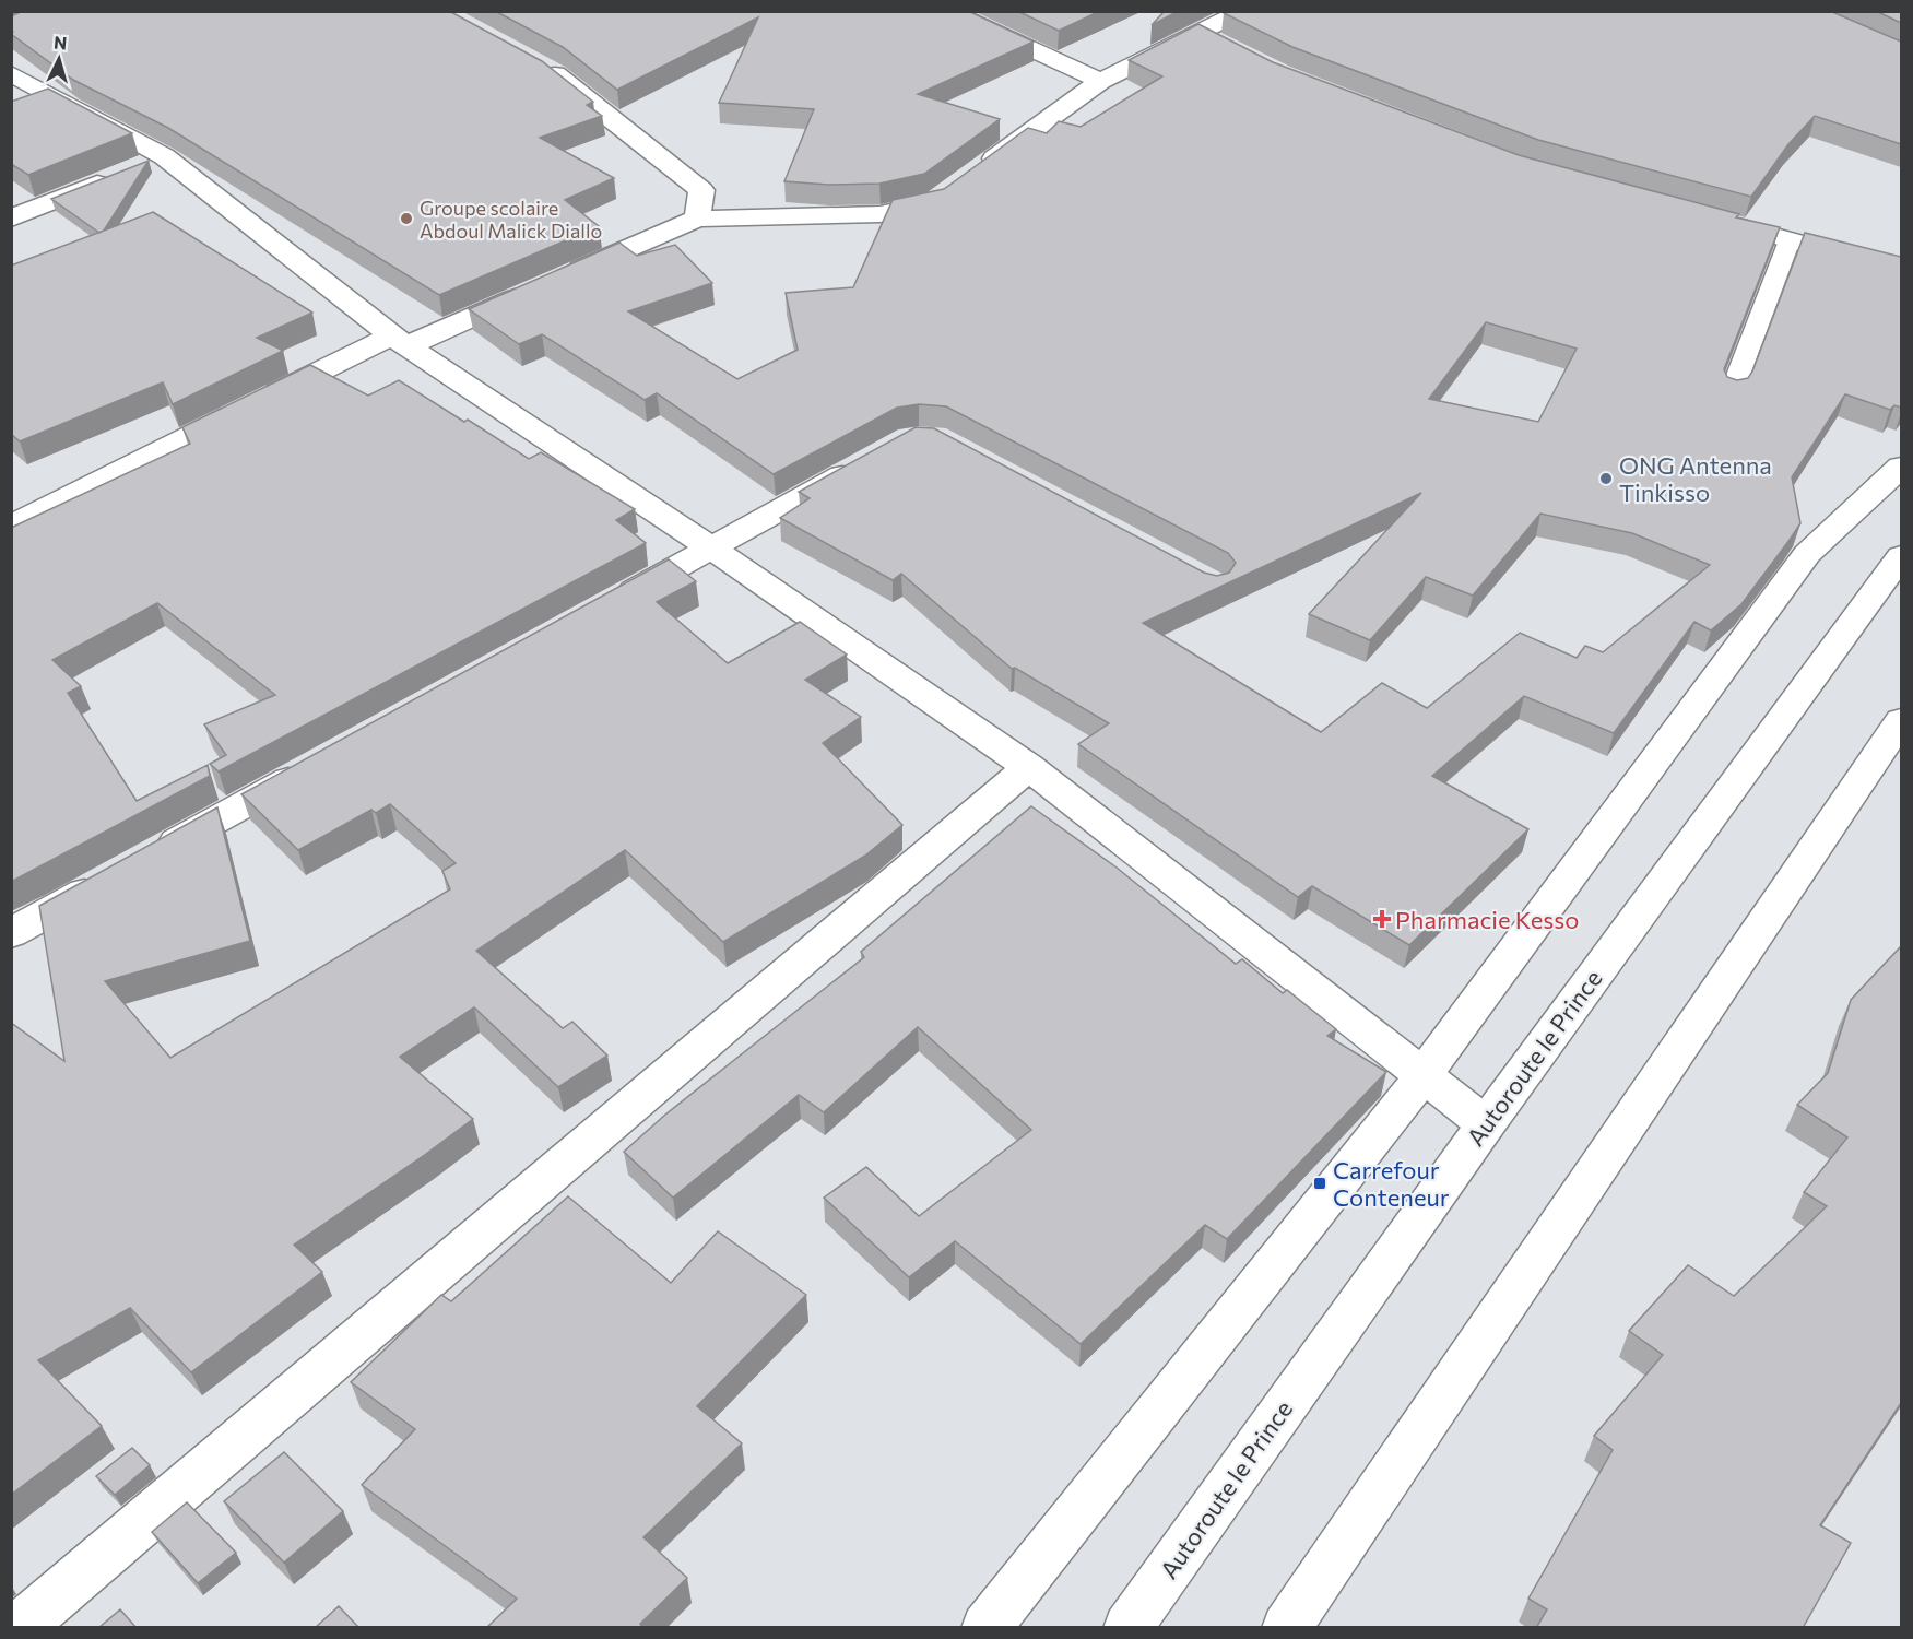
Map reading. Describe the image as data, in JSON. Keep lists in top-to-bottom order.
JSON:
{
  "streets": {
    "street": ["Autoroute le Prince"]
  },
  "places": {
    "other": ["Groupe scolaire Abdoul Malick Diallo", "ONG Antenna Tinkisso"],
    "health": ["Pharmacie Kesso"],
    "transit": ["Carrefour Conteneur"]
  },
  "north": "top"
}
